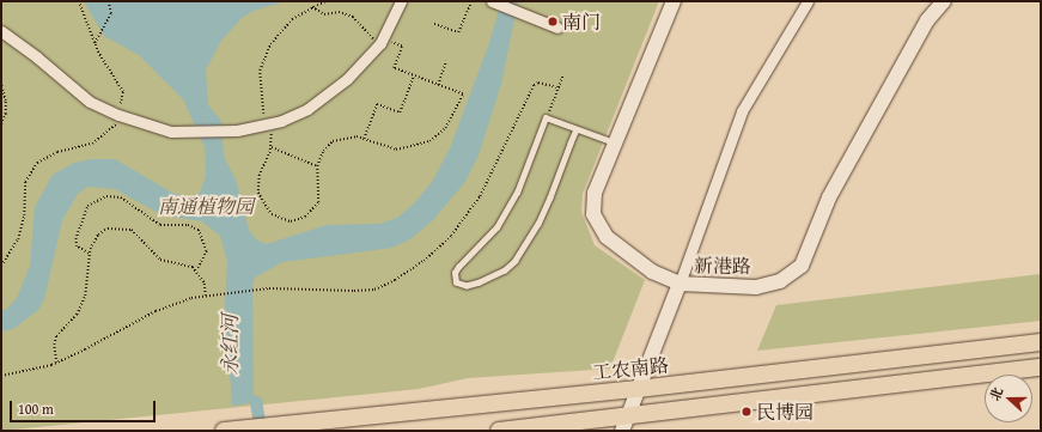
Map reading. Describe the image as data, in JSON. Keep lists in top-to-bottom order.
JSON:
{
  "streets": {
    "main road": ["工农南路"],
    "street": ["新港路"]
  },
  "water": ["永红河"],
  "parks": ["南通植物园"],
  "places": ["南门", "民博园"],
  "scale_bar": "100 m",
  "north": "left"
}
